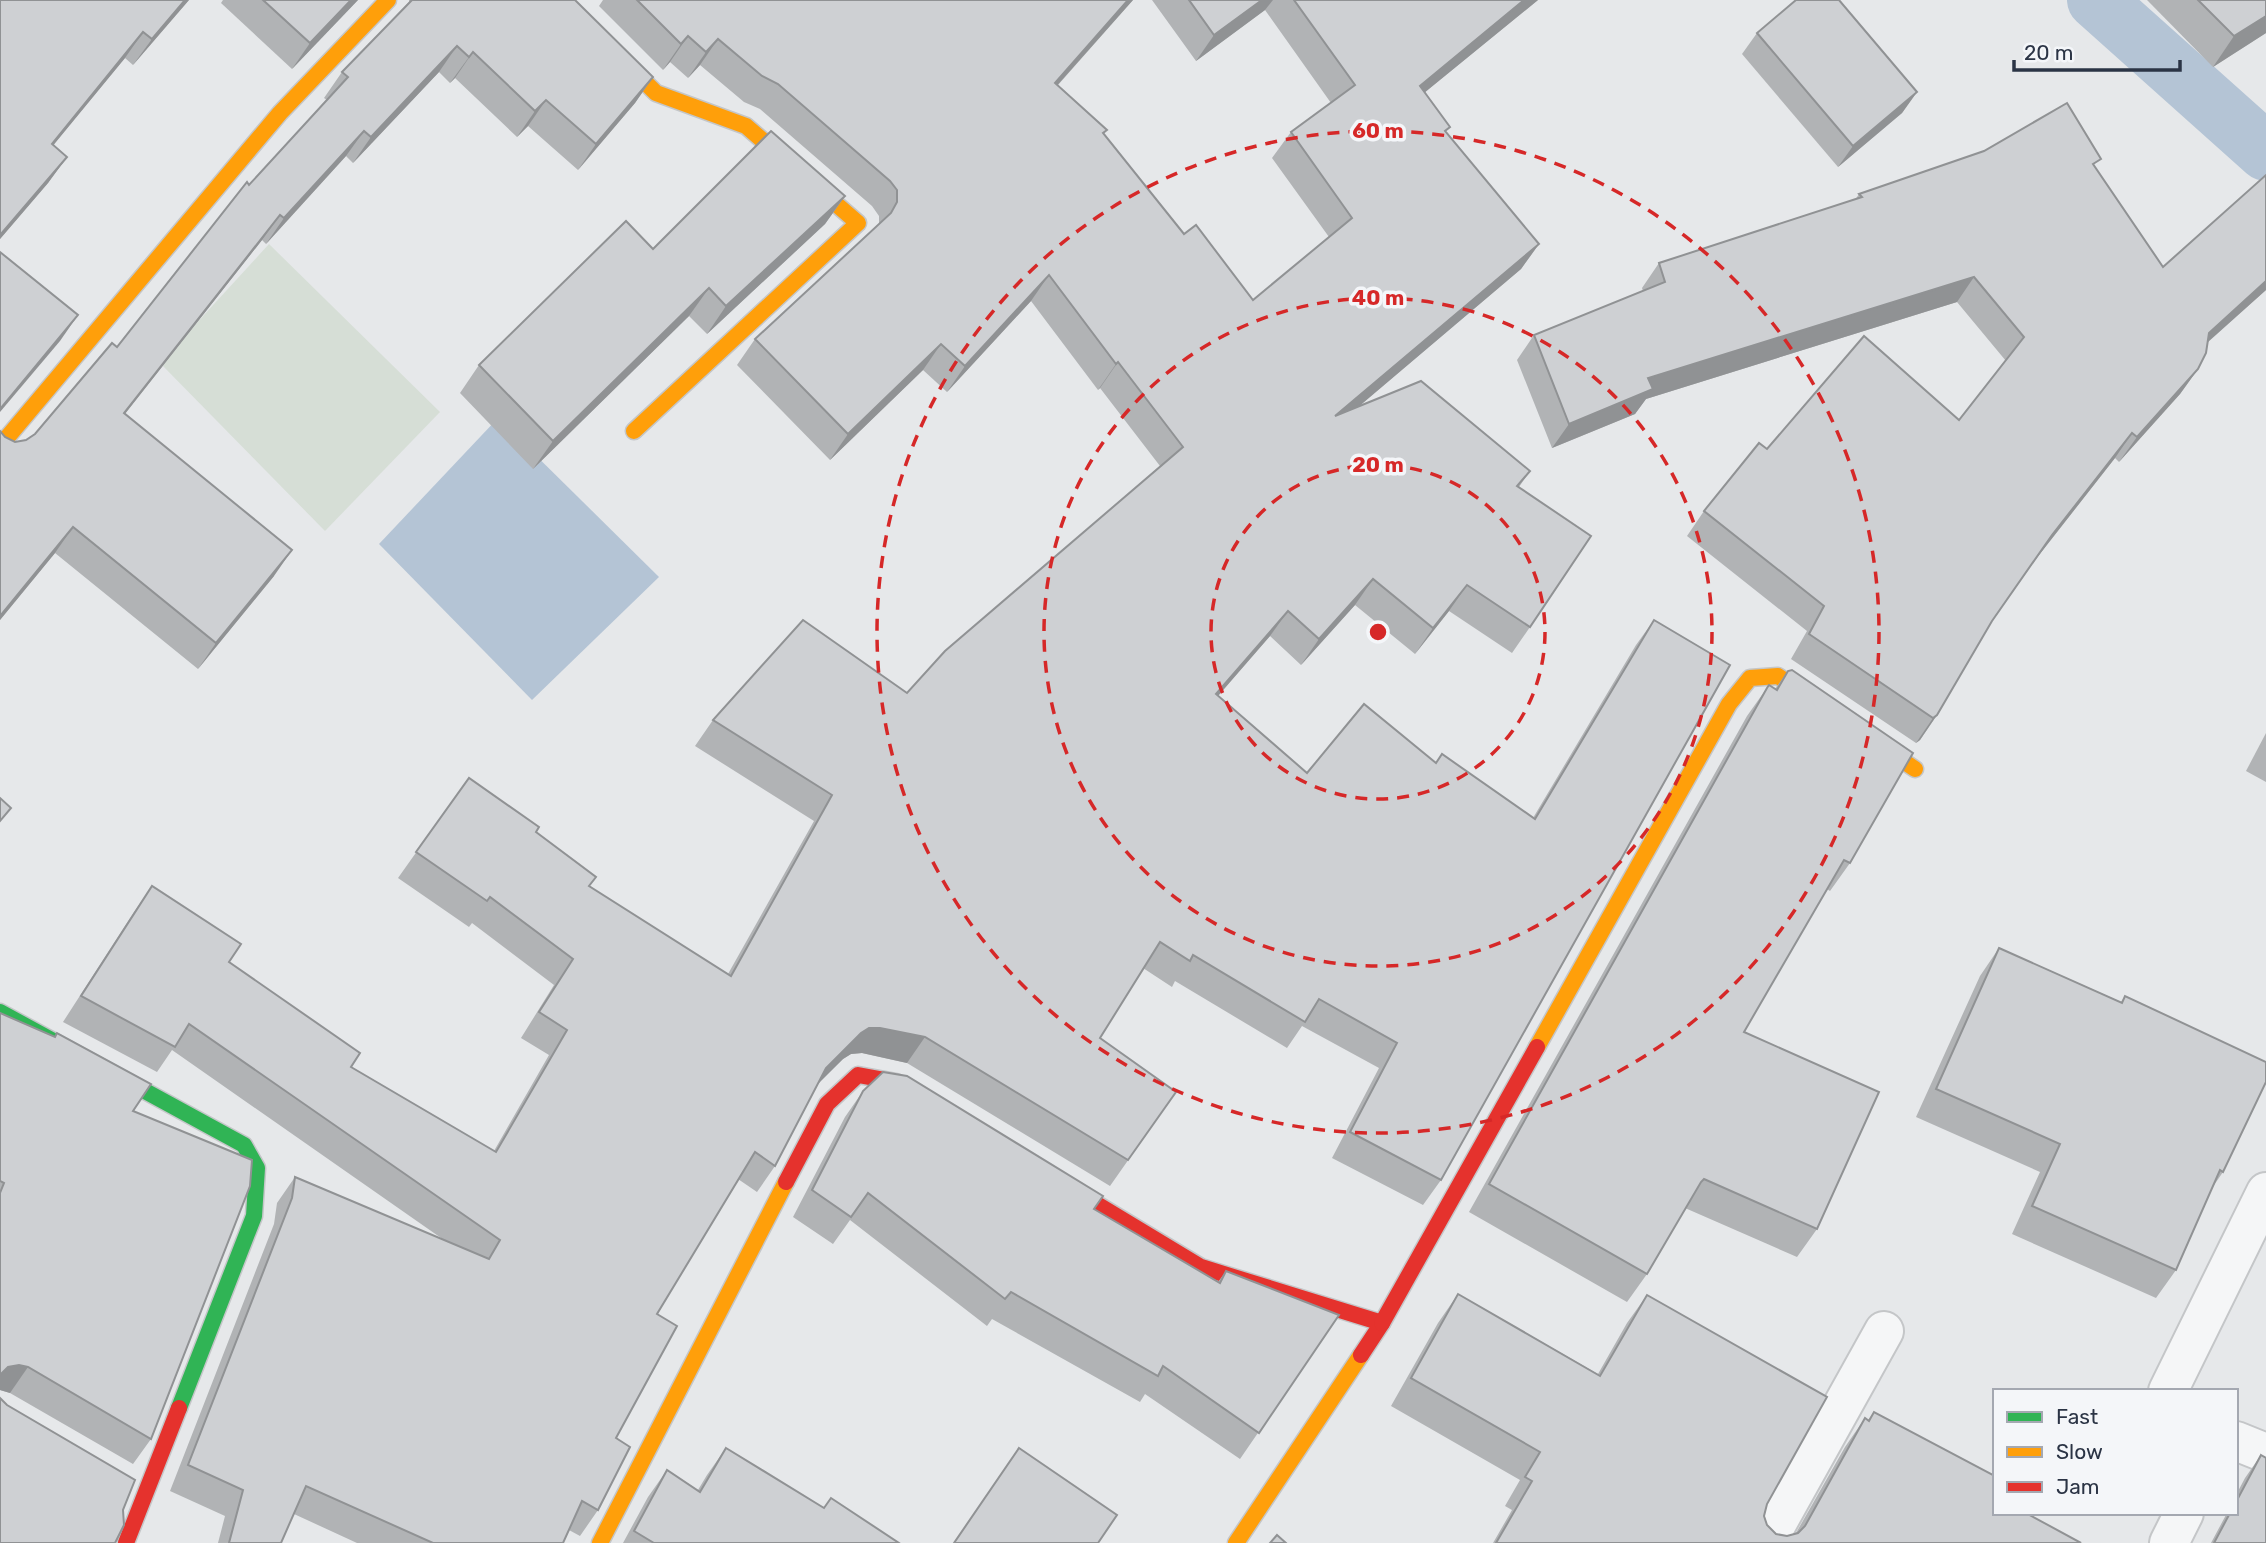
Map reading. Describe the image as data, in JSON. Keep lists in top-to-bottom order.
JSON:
{
  "legend": ["Fast", "Slow", "Jam"],
  "scale_bar": "20 m",
  "rings": ["60 m", "40 m", "20 m"]
}
